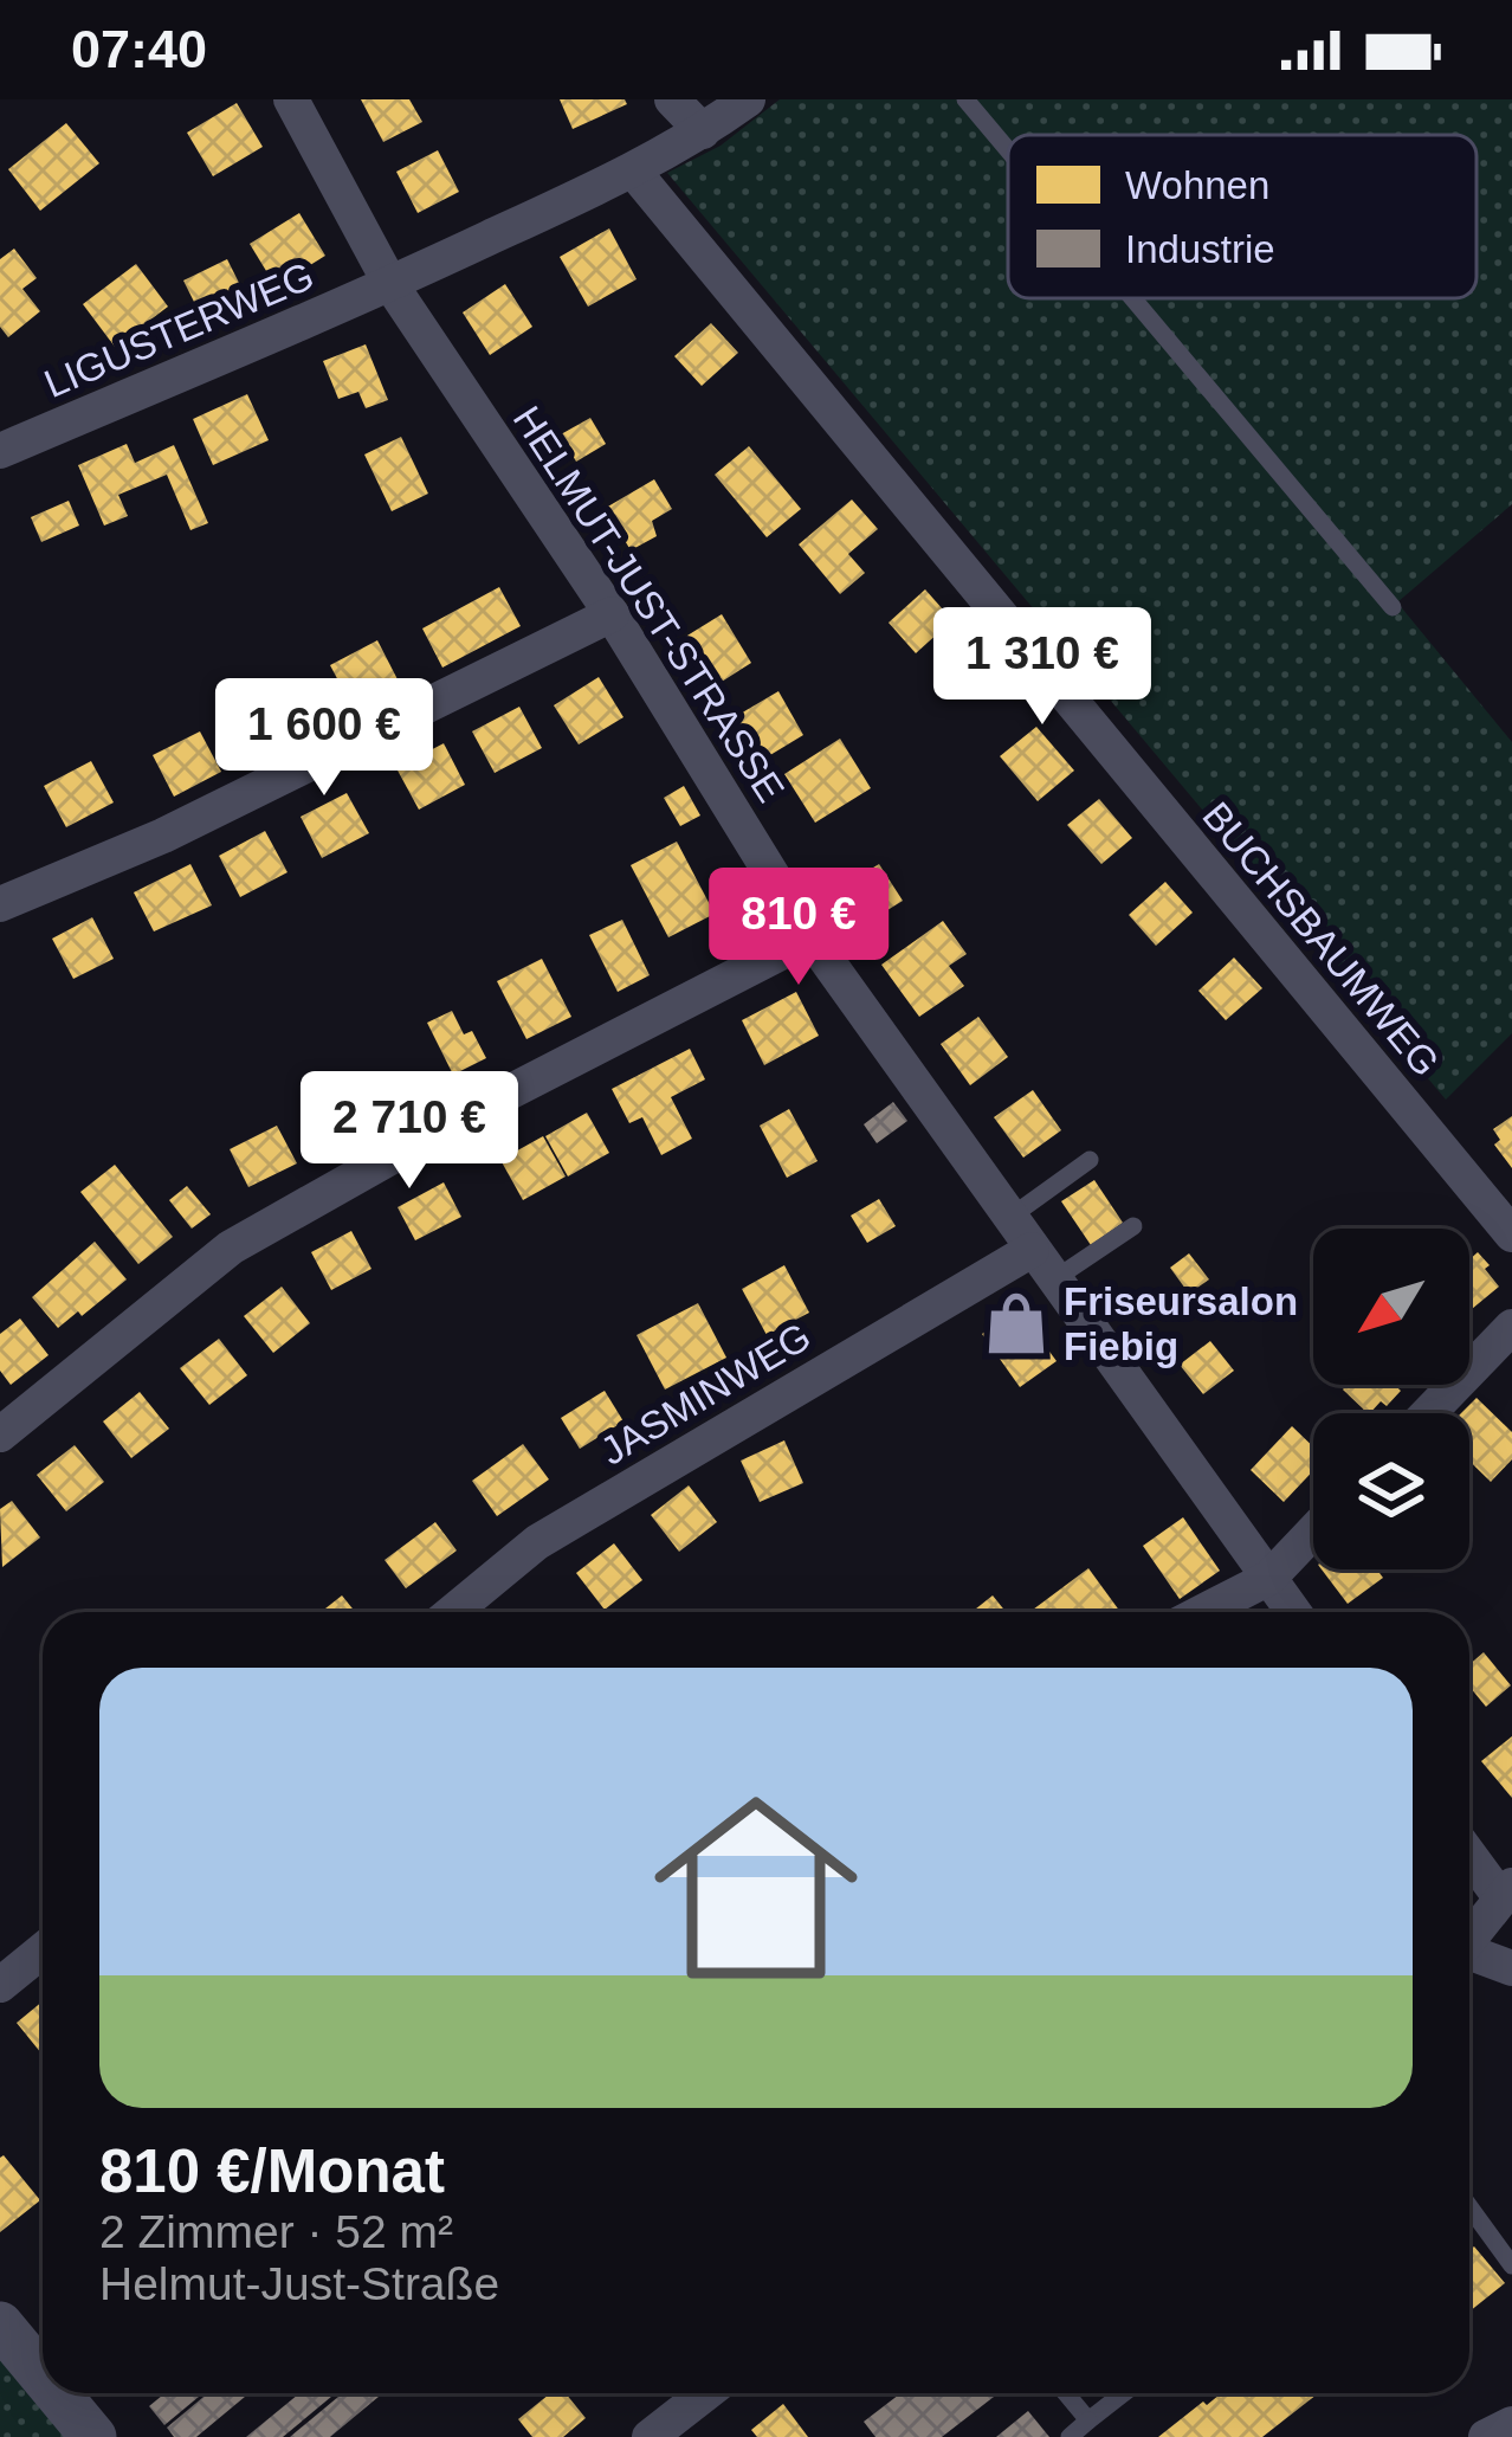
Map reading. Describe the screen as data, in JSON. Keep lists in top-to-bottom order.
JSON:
{
  "streets": {
    "street": [
      "LIGUSTERWEG",
      "HELMUT-JUST-STRASSE",
      "BUCHSBAUMWEG",
      "JASMINWEG"
    ]
  },
  "crossings": [
    ["LIGUSTERWEG", "HELMUT-JUST-STRASSE"],
    ["LIGUSTERWEG", "BUCHSBAUMWEG"],
    ["HELMUT-JUST-STRASSE", "JASMINWEG"]
  ],
  "places": {
    "shop": ["Friseursalon Fiebig"]
  },
  "legend": ["Wohnen", "Industrie"],
  "north": "bottom left",
  "page": {
    "status": "07:40",
    "price": [
      "1 310 €",
      "1 600 €",
      "810 €",
      "2 710 €"
    ],
    "list": [
      {
        "name": "810 €/Monat",
        "note": "2 Zimmer · 52 m² · Helmut-Just-Straße"
      }
    ]
  }
}
